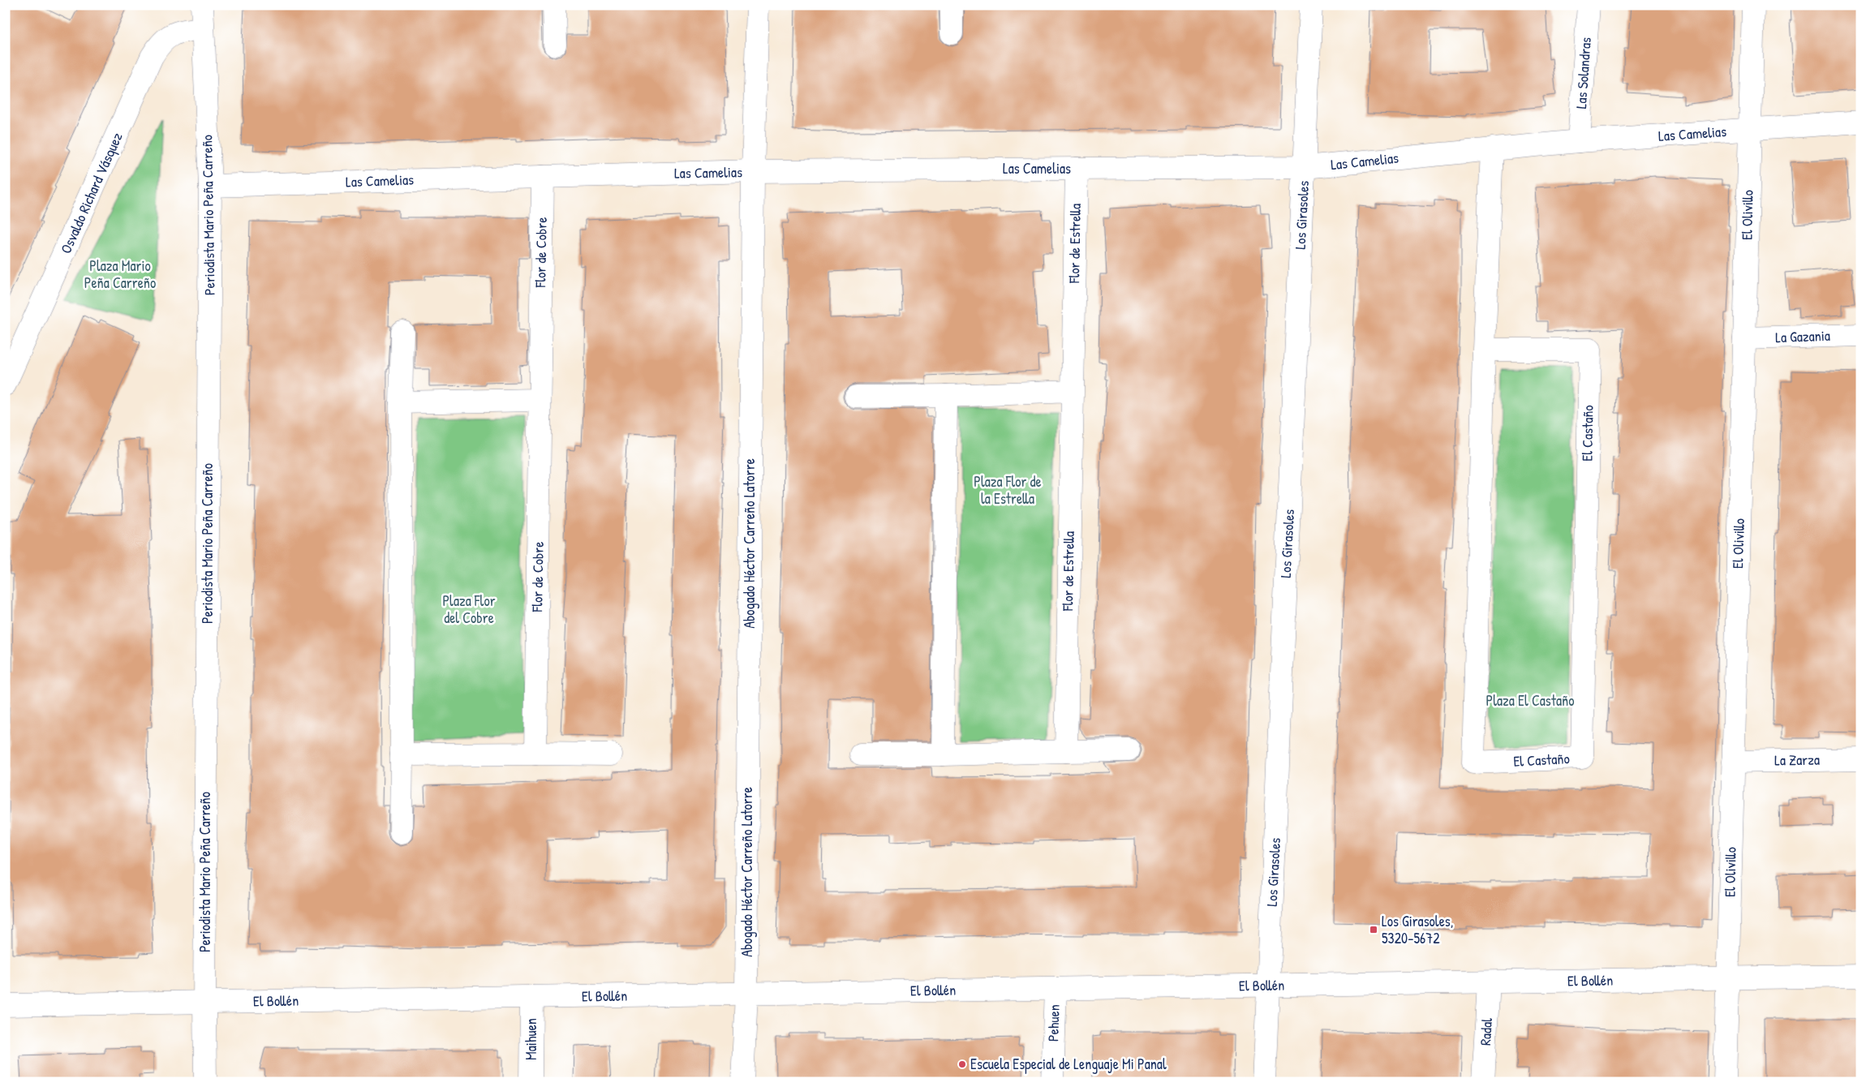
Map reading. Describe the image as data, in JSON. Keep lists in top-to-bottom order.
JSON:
{
  "streets": {
    "street": [
      "Las Solandras",
      "Las Camelias",
      "Osvaldo Richard Vásquez",
      "Periodista Mario Peña Carreño",
      "Los Girasoles",
      "El Olivillo",
      "Flor de Estrella",
      "Flor de Cobre",
      "La Gazania",
      "El Castaño",
      "Abogado Héctor Carreño Latorre",
      "La Zarza",
      "El Bollén",
      "Pehuen",
      "Radal",
      "Maihuen"
    ]
  },
  "crossings": [
    ["Las Solandras", "Las Camelias"],
    ["Las Camelias", "Periodista Mario Peña Carreño"],
    ["Las Camelias", "Los Girasoles"],
    ["Las Camelias", "El Olivillo"],
    ["Las Camelias", "Flor de Estrella"],
    ["Las Camelias", "Flor de Cobre"],
    ["Las Camelias", "El Castaño"],
    ["Las Camelias", "Abogado Héctor Carreño Latorre"],
    ["Osvaldo Richard Vásquez", "Periodista Mario Peña Carreño"],
    ["Periodista Mario Peña Carreño", "El Bollén"],
    ["Los Girasoles", "El Bollén"],
    ["El Olivillo", "La Gazania"],
    ["El Olivillo", "La Zarza"],
    ["El Olivillo", "El Bollén"],
    ["Abogado Héctor Carreño Latorre", "El Bollén"],
    ["El Bollén", "Pehuen"],
    ["El Bollén", "Radal"],
    ["El Bollén", "Maihuen"]
  ],
  "parks": [
    "Plaza Mario Peña Carreño",
    "Plaza Flor de la Estrella",
    "Plaza Flor del Cobre",
    "Plaza El Castaño"
  ],
  "places": {
    "transit": ["Los Girasoles, 5320-5672"],
    "other": ["Escuela Especial de Lenguaje Mi Panal"]
  }
}
